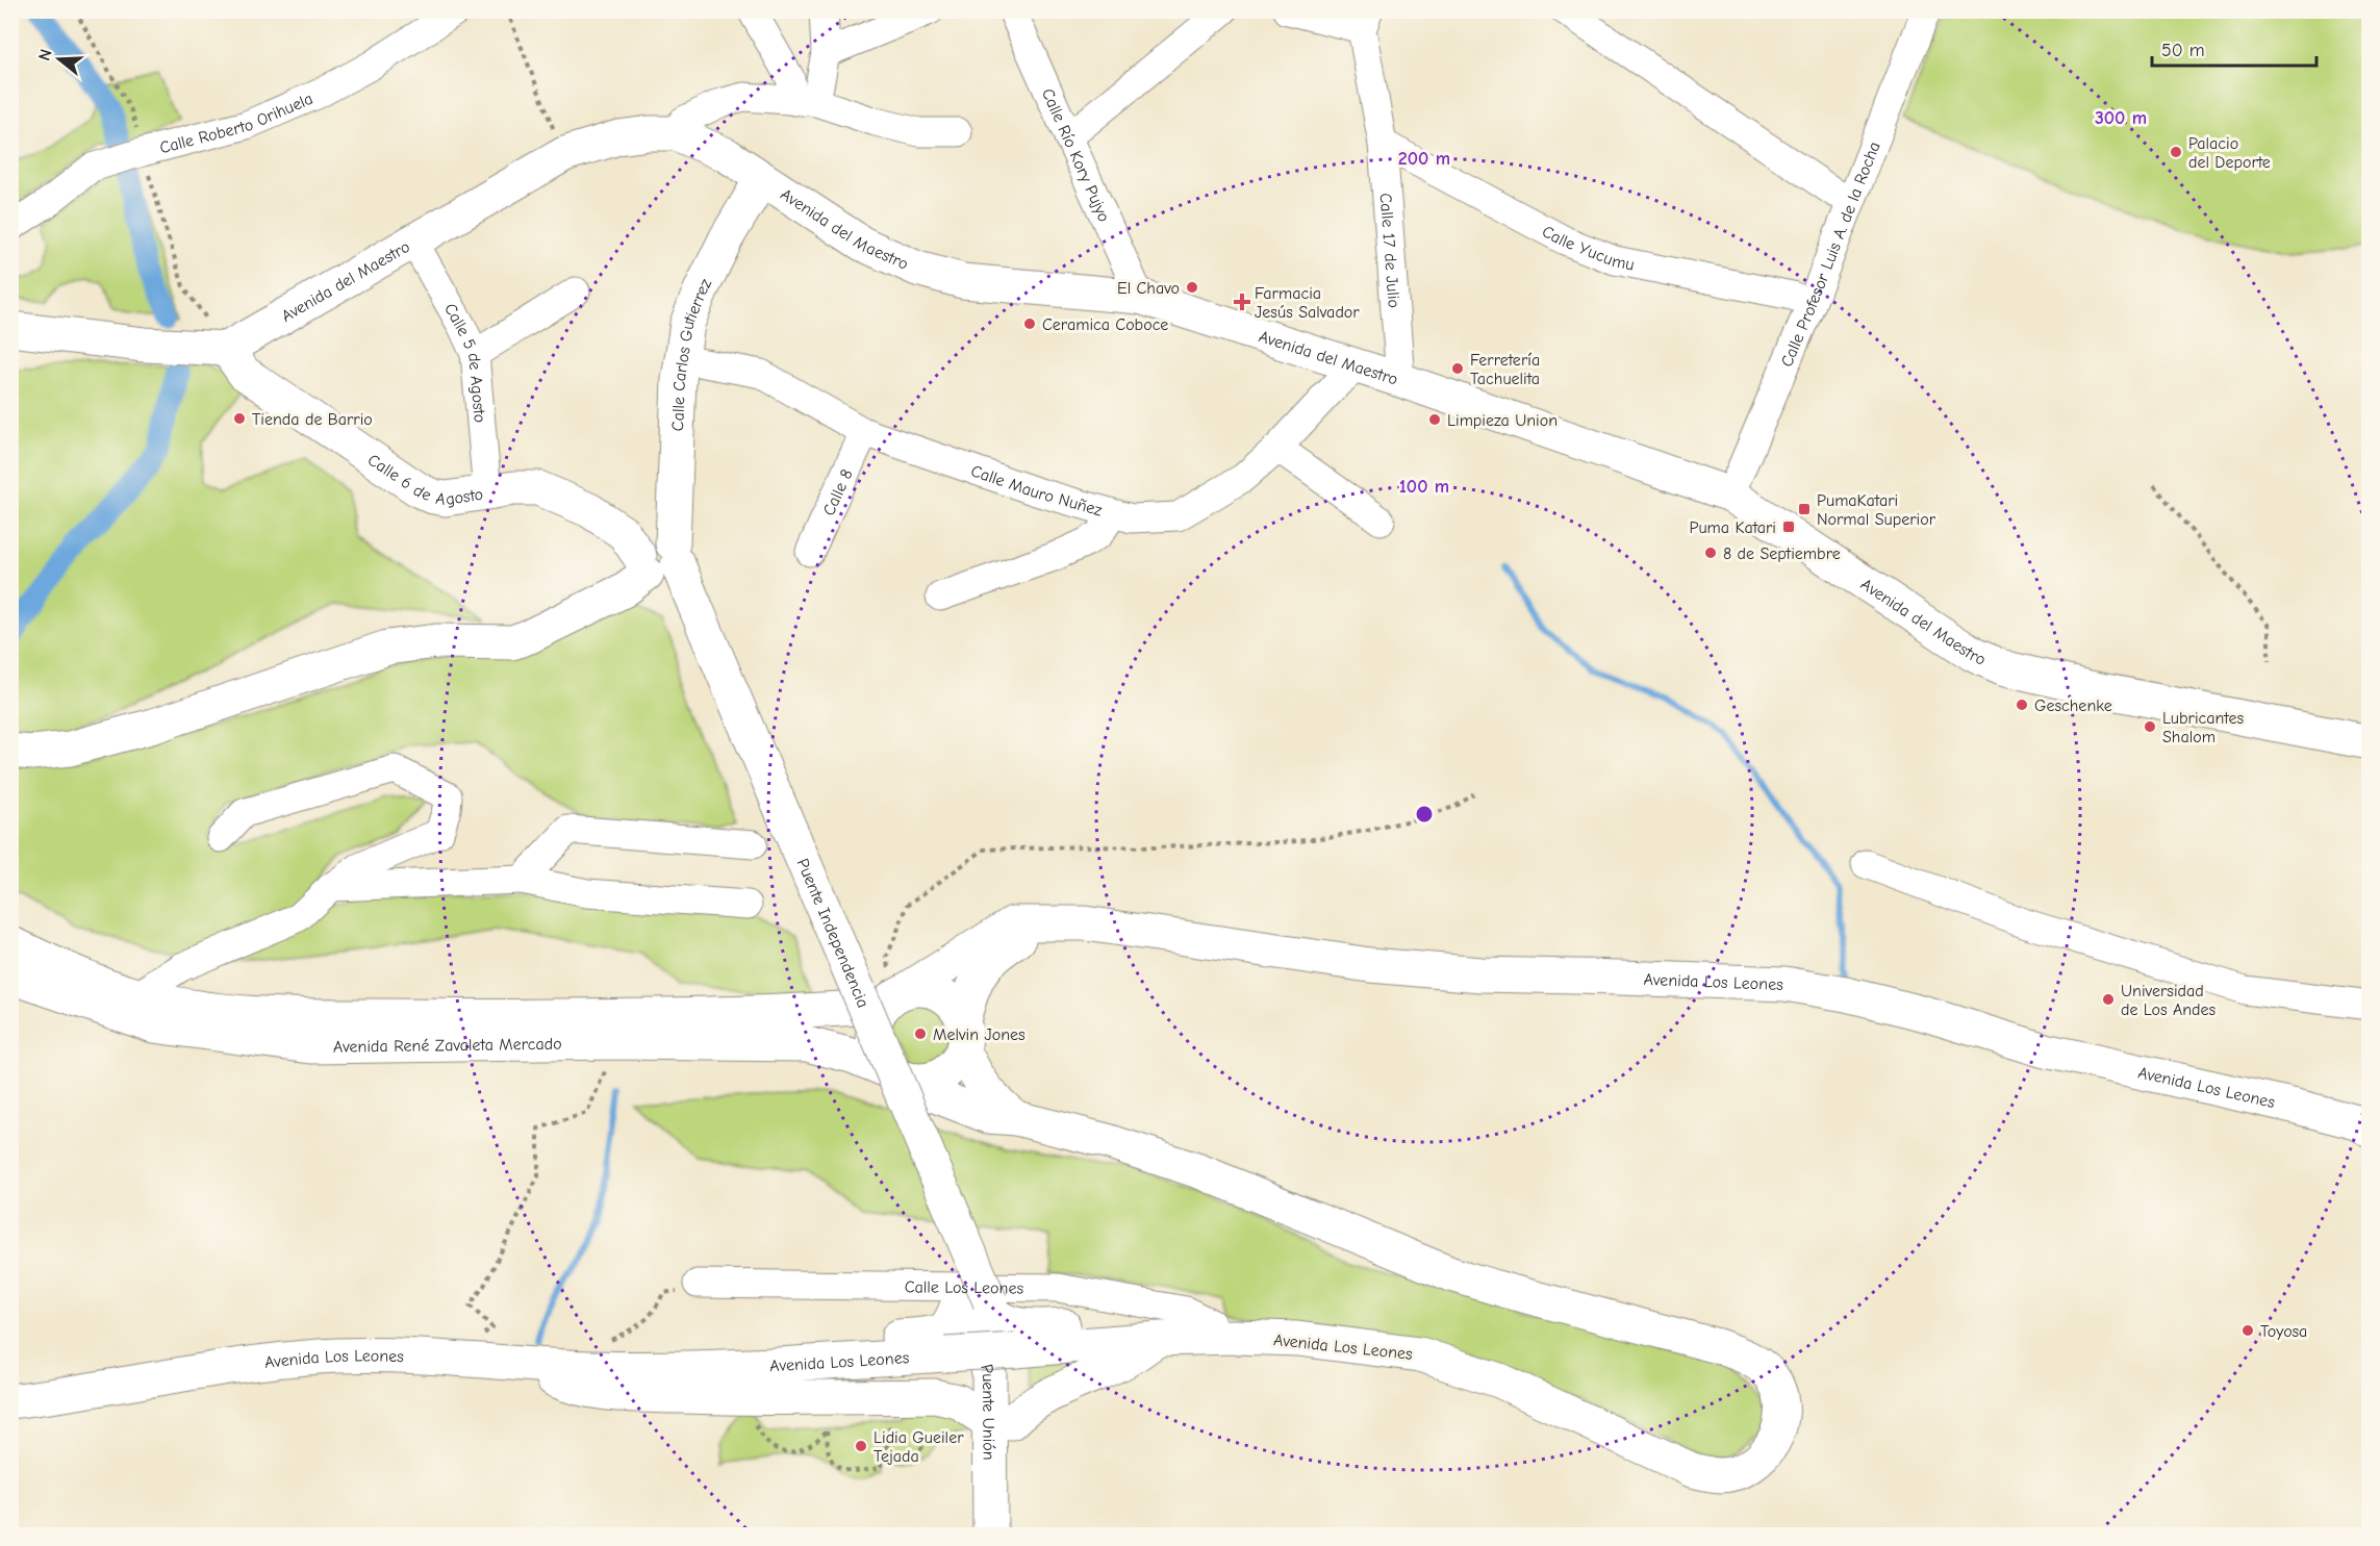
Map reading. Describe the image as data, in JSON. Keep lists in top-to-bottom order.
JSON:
{
  "streets": {
    "main road": [
      "Avenida del Maestro",
      "Calle Carlos Gutierrez",
      "Calle 6 de Agosto",
      "Puente Independencia",
      "Avenida Los Leones",
      "Avenida René Zavaleta Mercado",
      "Puente Unión"
    ],
    "street": [
      "Calle Roberto Orihuela",
      "Calle Río Kory Pujyo",
      "Calle Yucumu",
      "Calle 17 de Julio",
      "Calle Profesor Luis A. de la Rocha",
      "Calle 5 de Agosto",
      "Calle Mauro Nuñez",
      "Calle 8",
      "Calle Los Leones"
    ]
  },
  "crossings": [
    ["Calle Río Kory Pujyo", "Avenida del Maestro"],
    ["Avenida del Maestro", "Calle 17 de Julio"],
    ["Avenida del Maestro", "Calle Profesor Luis A. de la Rocha"],
    ["Avenida del Maestro", "Calle Carlos Gutierrez"],
    ["Avenida del Maestro", "Calle 5 de Agosto"],
    ["Avenida del Maestro", "Calle 6 de Agosto"],
    ["Avenida del Maestro", "Calle Mauro Nuñez"],
    ["Calle Yucumu", "Calle 17 de Julio"],
    ["Calle Yucumu", "Calle Profesor Luis A. de la Rocha"],
    ["Calle Carlos Gutierrez", "Calle 6 de Agosto"],
    ["Calle Carlos Gutierrez", "Calle Mauro Nuñez"],
    ["Calle Carlos Gutierrez", "Puente Independencia"],
    ["Calle 5 de Agosto", "Calle 6 de Agosto"],
    ["Calle 6 de Agosto", "Puente Independencia"],
    ["Calle Mauro Nuñez", "Calle 8"],
    ["Puente Independencia", "Puente Unión"],
    ["Avenida Los Leones", "Avenida René Zavaleta Mercado"],
    ["Avenida Los Leones", "Calle Los Leones"]
  ],
  "places": {
    "other": [
      "Palacio del Deporte",
      "El Chavo",
      "Ceramica Coboce",
      "Ferretería Tachuelita",
      "Tienda de Barrio",
      "Limpieza Union",
      "8 de Septiembre",
      "Geschenke",
      "Lubricantes Shalom",
      "Universidad de Los Andes",
      "Melvin Jones",
      "Toyosa",
      "Lidia Gueiler Tejada"
    ],
    "health": ["Farmacia Jesús Salvador"],
    "transit": ["PumaKatari Normal Superior", "Puma Katari"]
  },
  "scale_bar": "50 m",
  "north": "left",
  "rings": ["300 m", "200 m", "100 m"]
}
